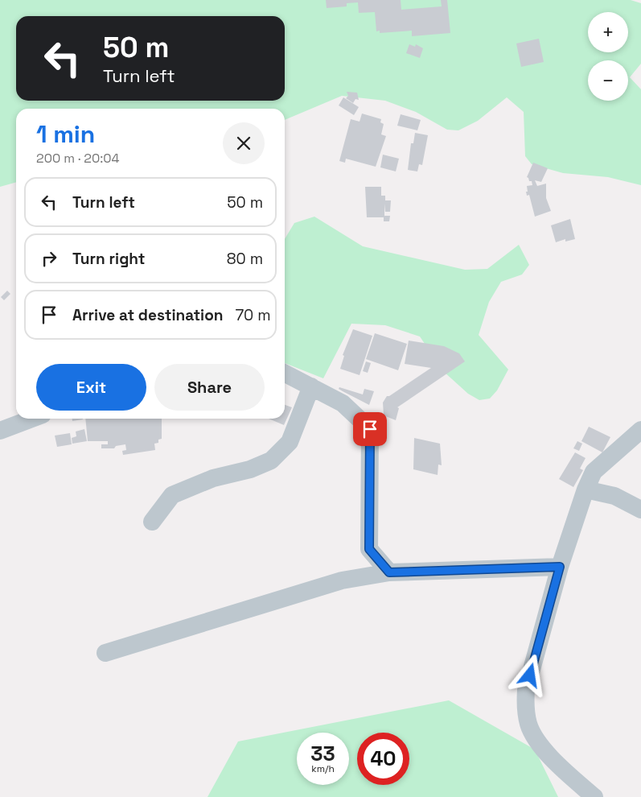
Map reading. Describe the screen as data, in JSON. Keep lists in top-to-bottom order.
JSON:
{
  "page": {
    "map_buttons": ["+", "−"],
    "turn": ["50 m", "Turn left"],
    "heading": ["1 min", "200 m · 20:04"],
    "list": [
      {
        "name": "Turn left",
        "value": "50 m"
      },
      {
        "name": "Turn right",
        "value": "80 m"
      },
      {
        "name": "Arrive at destination",
        "value": "70 m"
      }
    ],
    "buttons": ["Exit", "Share"],
    "speed": "33 km/h",
    "limit": "40"
  }
}
